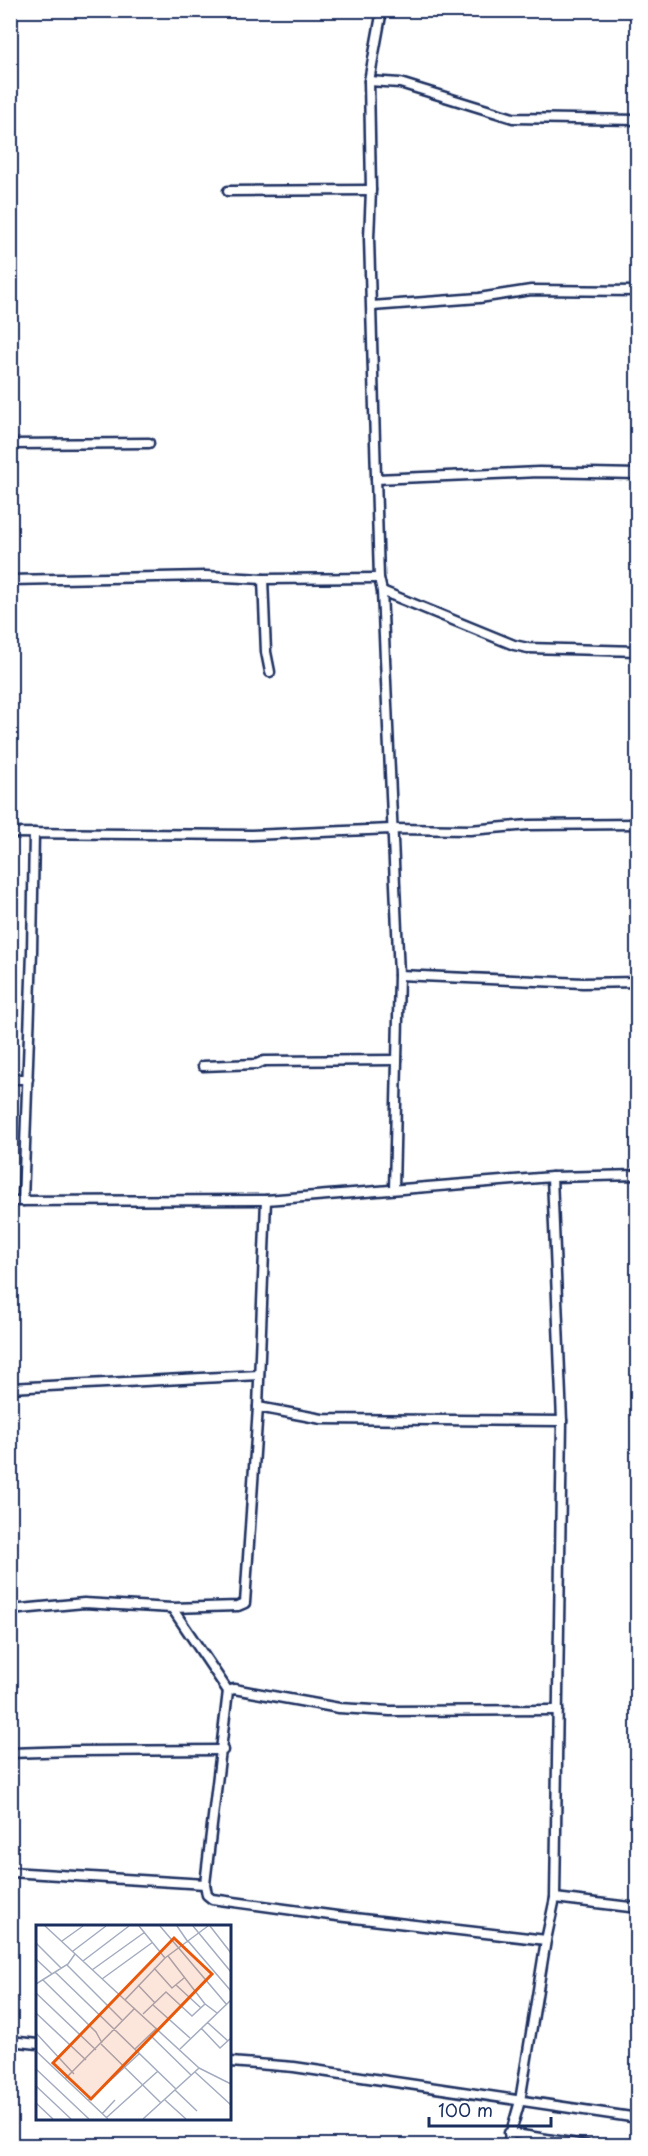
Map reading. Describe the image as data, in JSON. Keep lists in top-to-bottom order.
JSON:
{
  "scale_bar": "100 m"
}
